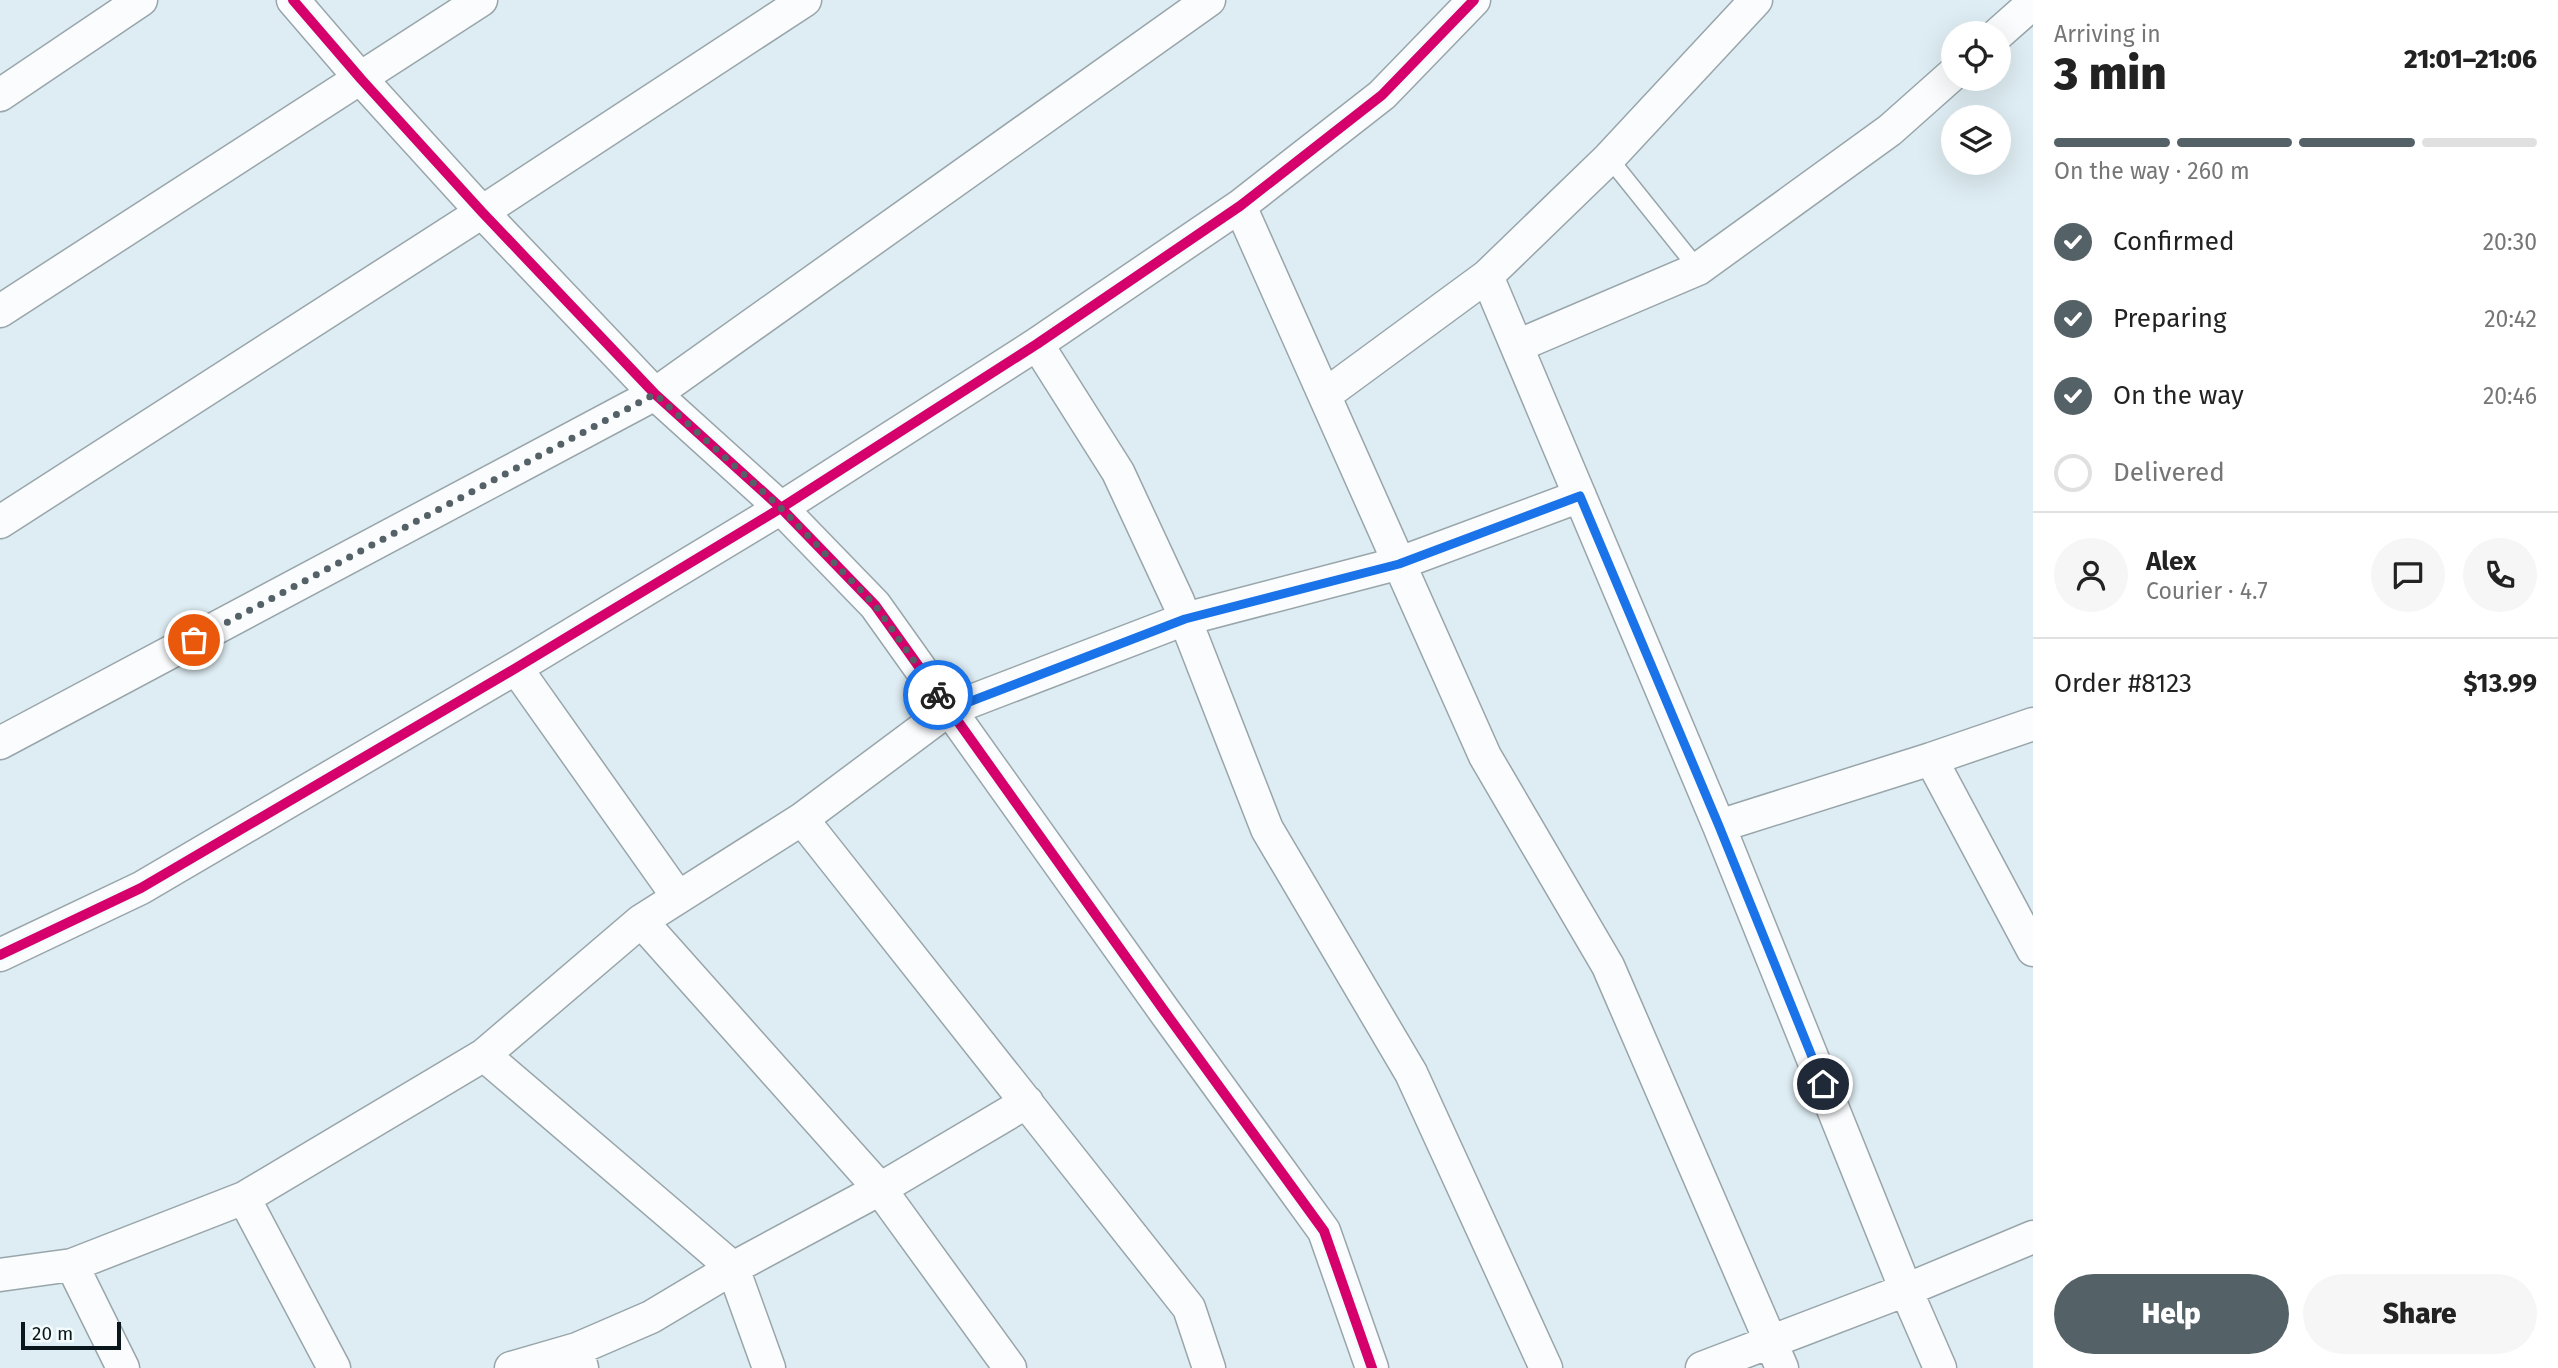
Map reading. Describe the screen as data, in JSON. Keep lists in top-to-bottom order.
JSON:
{
  "scale_bar": "20 m",
  "page": {
    "heading": ["3 min", "Arriving in", "21:01–21:06"],
    "panel": [
      "Alex",
      "Courier · 4.7",
      "Order #8123",
      "$13.99"
    ],
    "bar": "On the way · 260 m",
    "list": [
      ["Confirmed", "20:30"],
      ["Preparing", "20:42"],
      ["On the way", "20:46"],
      "Delivered"
    ],
    "buttons": ["Help", "Share"],
    "scale": "20 m"
  }
}
